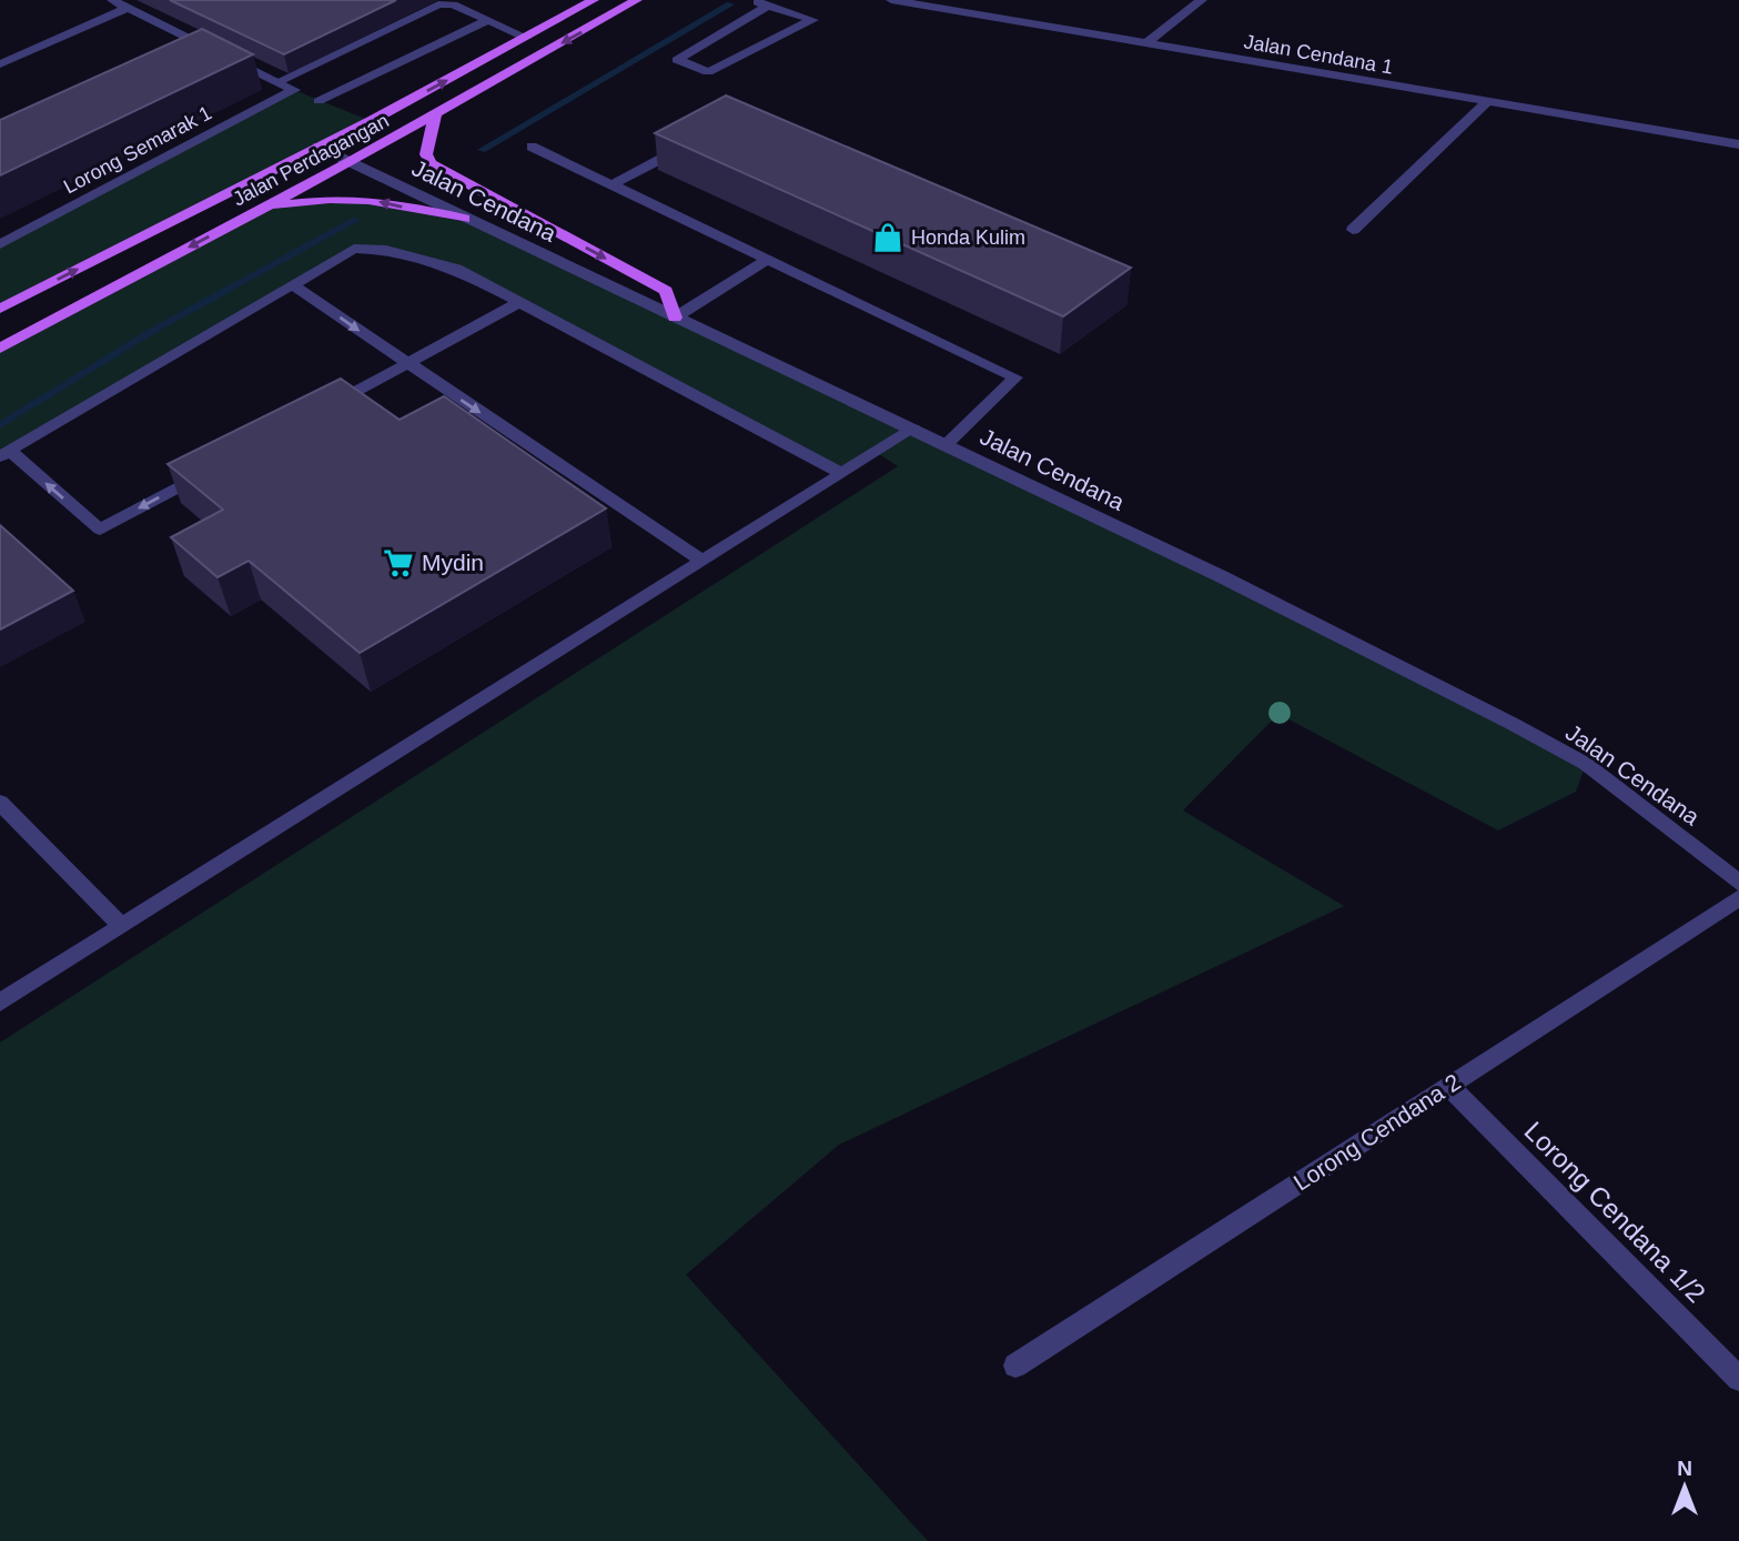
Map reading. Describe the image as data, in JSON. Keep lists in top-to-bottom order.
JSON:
{
  "streets": {
    "main road": ["Jalan Perdagangan"],
    "street": [
      "Jalan Cendana 1",
      "Lorong Semarak 1",
      "Jalan Cendana",
      "Lorong Cendana 2",
      "Lorong Cendana 1/2"
    ]
  },
  "crossings": [
    ["Jalan Perdagangan", "Jalan Cendana"],
    ["Lorong Cendana 2", "Lorong Cendana 1/2"]
  ],
  "places": {
    "shop": ["Honda Kulim"],
    "supermarket": ["Mydin"]
  },
  "north": "top"
}
